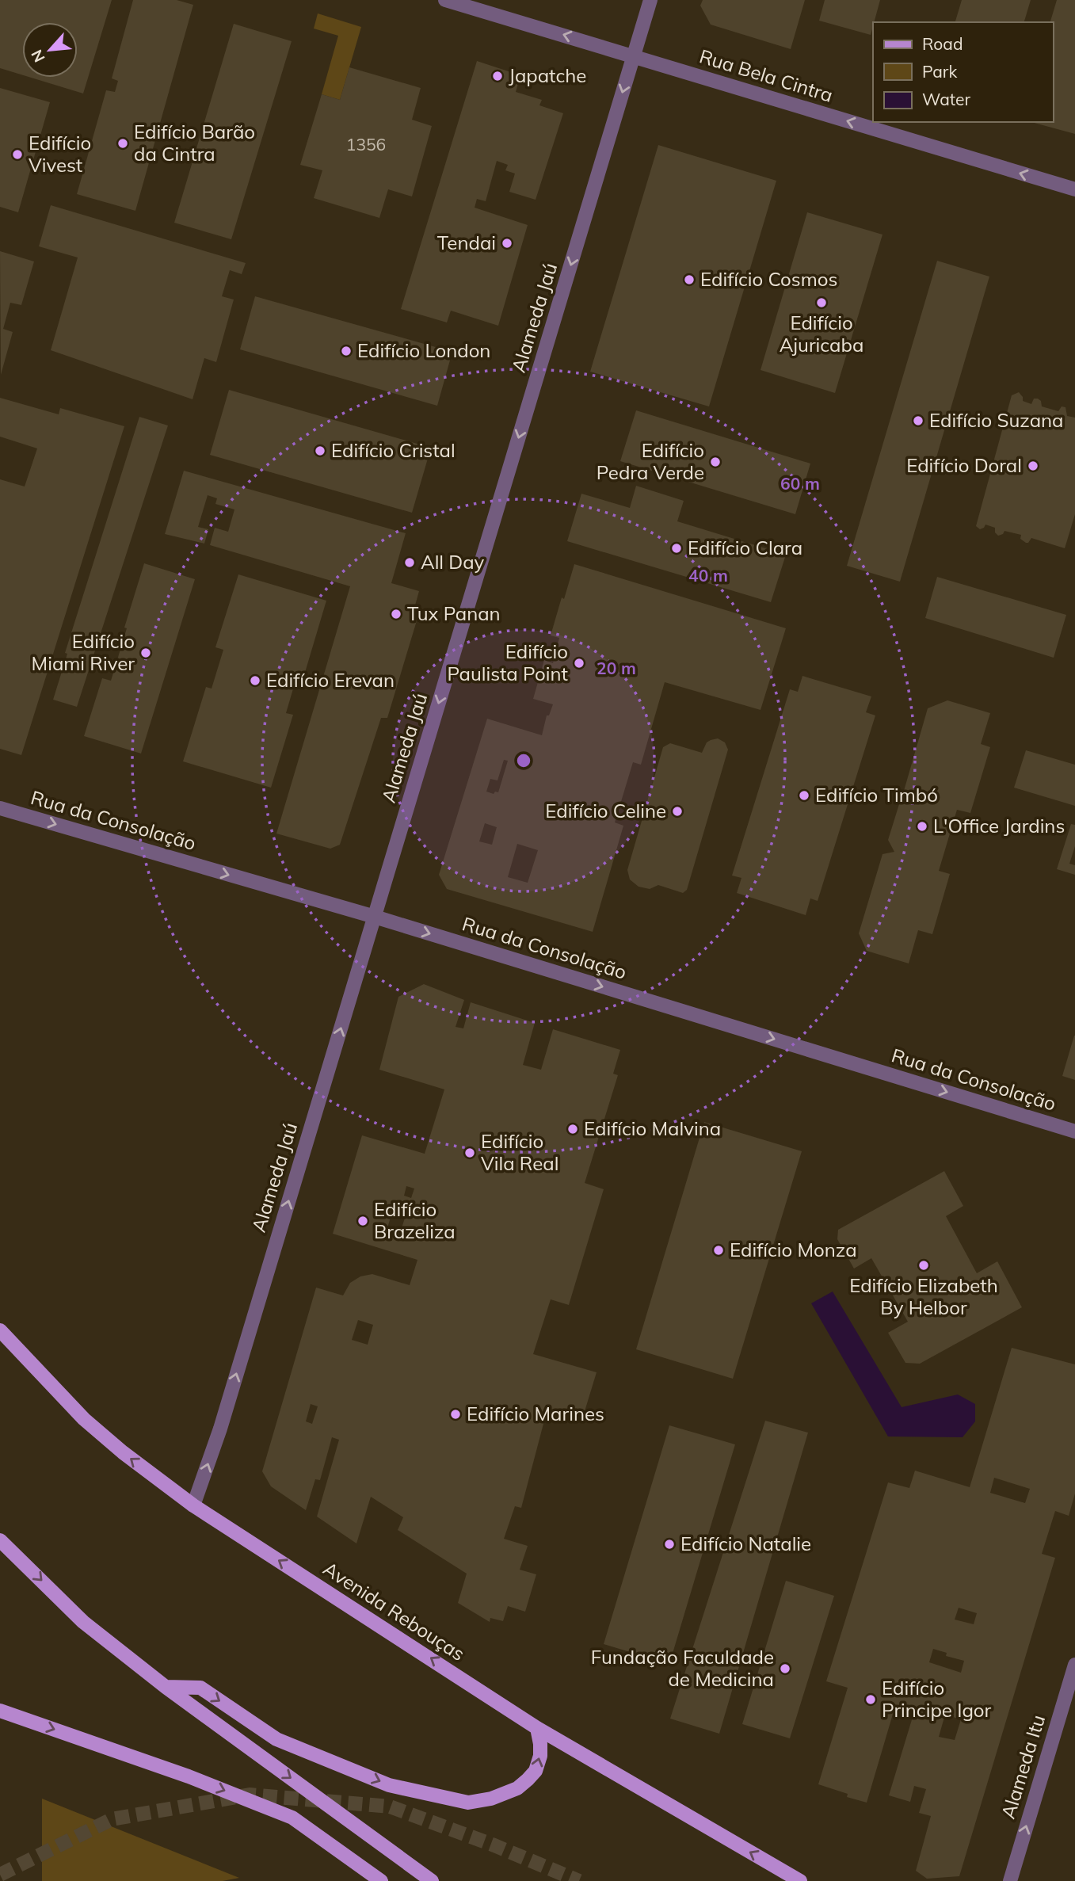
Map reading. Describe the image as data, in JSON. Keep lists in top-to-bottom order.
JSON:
{
  "streets": {
    "main road": ["Avenida Rebouças"],
    "street": [
      "Rua Bela Cintra",
      "Alameda Jaú",
      "Rua da Consolação",
      "Alameda Itu"
    ]
  },
  "crossings": [
    ["Rua Bela Cintra", "Alameda Jaú"],
    ["Alameda Jaú", "Rua da Consolação"],
    ["Alameda Jaú", "Avenida Rebouças"]
  ],
  "one_way": [
    "Rua Bela Cintra",
    "Rua da Consolação",
    "Avenida Rebouças",
    "Alameda Itu"
  ],
  "places": [
    "Japatche",
    "Edifício Barão da Cintra",
    "Edifício Vivest",
    "Tendai",
    "Edifício Cosmos",
    "Edifício Ajuricaba",
    "Edifício London",
    "Edifício Suzana",
    "Edifício Cristal",
    "Edifício Pedra Verde",
    "Edifício Doral",
    "Edifício Clara",
    "All Day",
    "Tux Panan",
    "Edifício Miami River",
    "Edifício Paulista Point",
    "Edifício Erevan",
    "Edifício Timbó",
    "Edifício Celine",
    "L'Office Jardins",
    "Edifício Malvina",
    "Edifício Vila Real",
    "Edifício Brazeliza",
    "Edifício Monza",
    "Edifício Elizabeth By Helbor",
    "Edifício Marines",
    "Edifício Natalie",
    "Fundação Faculdade de Medicina",
    "Edifício Principe Igor"
  ],
  "house_numbers": ["1356"],
  "legend": ["Road", "Park", "Water"],
  "north": "bottom left",
  "rings": ["60 m", "40 m", "20 m"]
}
